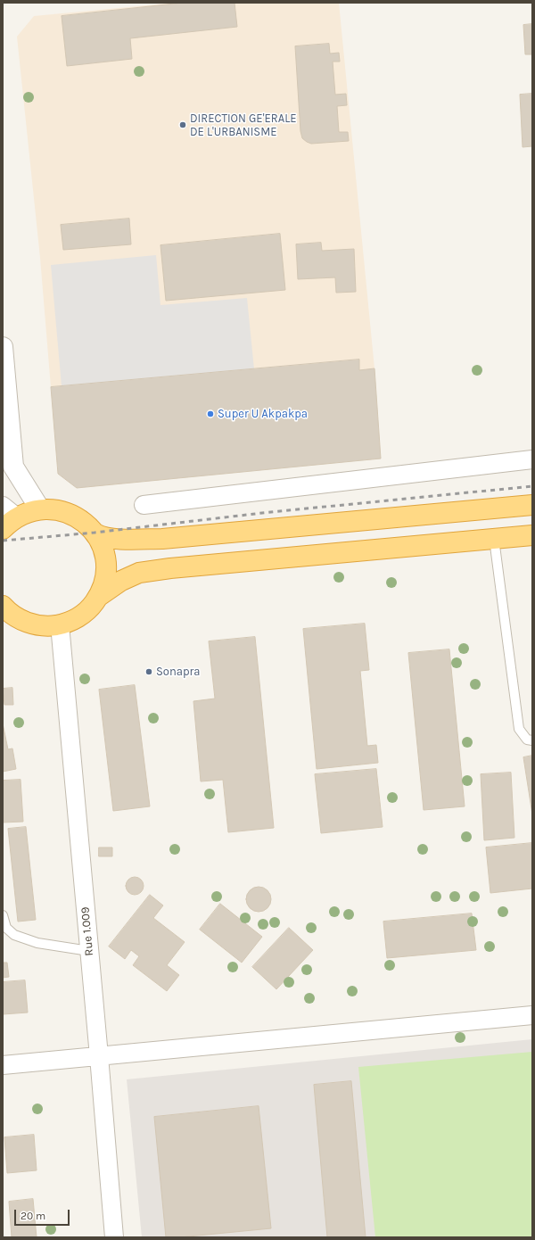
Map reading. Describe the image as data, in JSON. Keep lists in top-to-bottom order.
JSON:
{
  "streets": {
    "street": ["Rue 1.009"]
  },
  "places": ["DIRECTION GE'ERALE DE L'URBANISME", "Super U Akpakpa", "Sonapra"],
  "scale_bar": "20 m"
}
